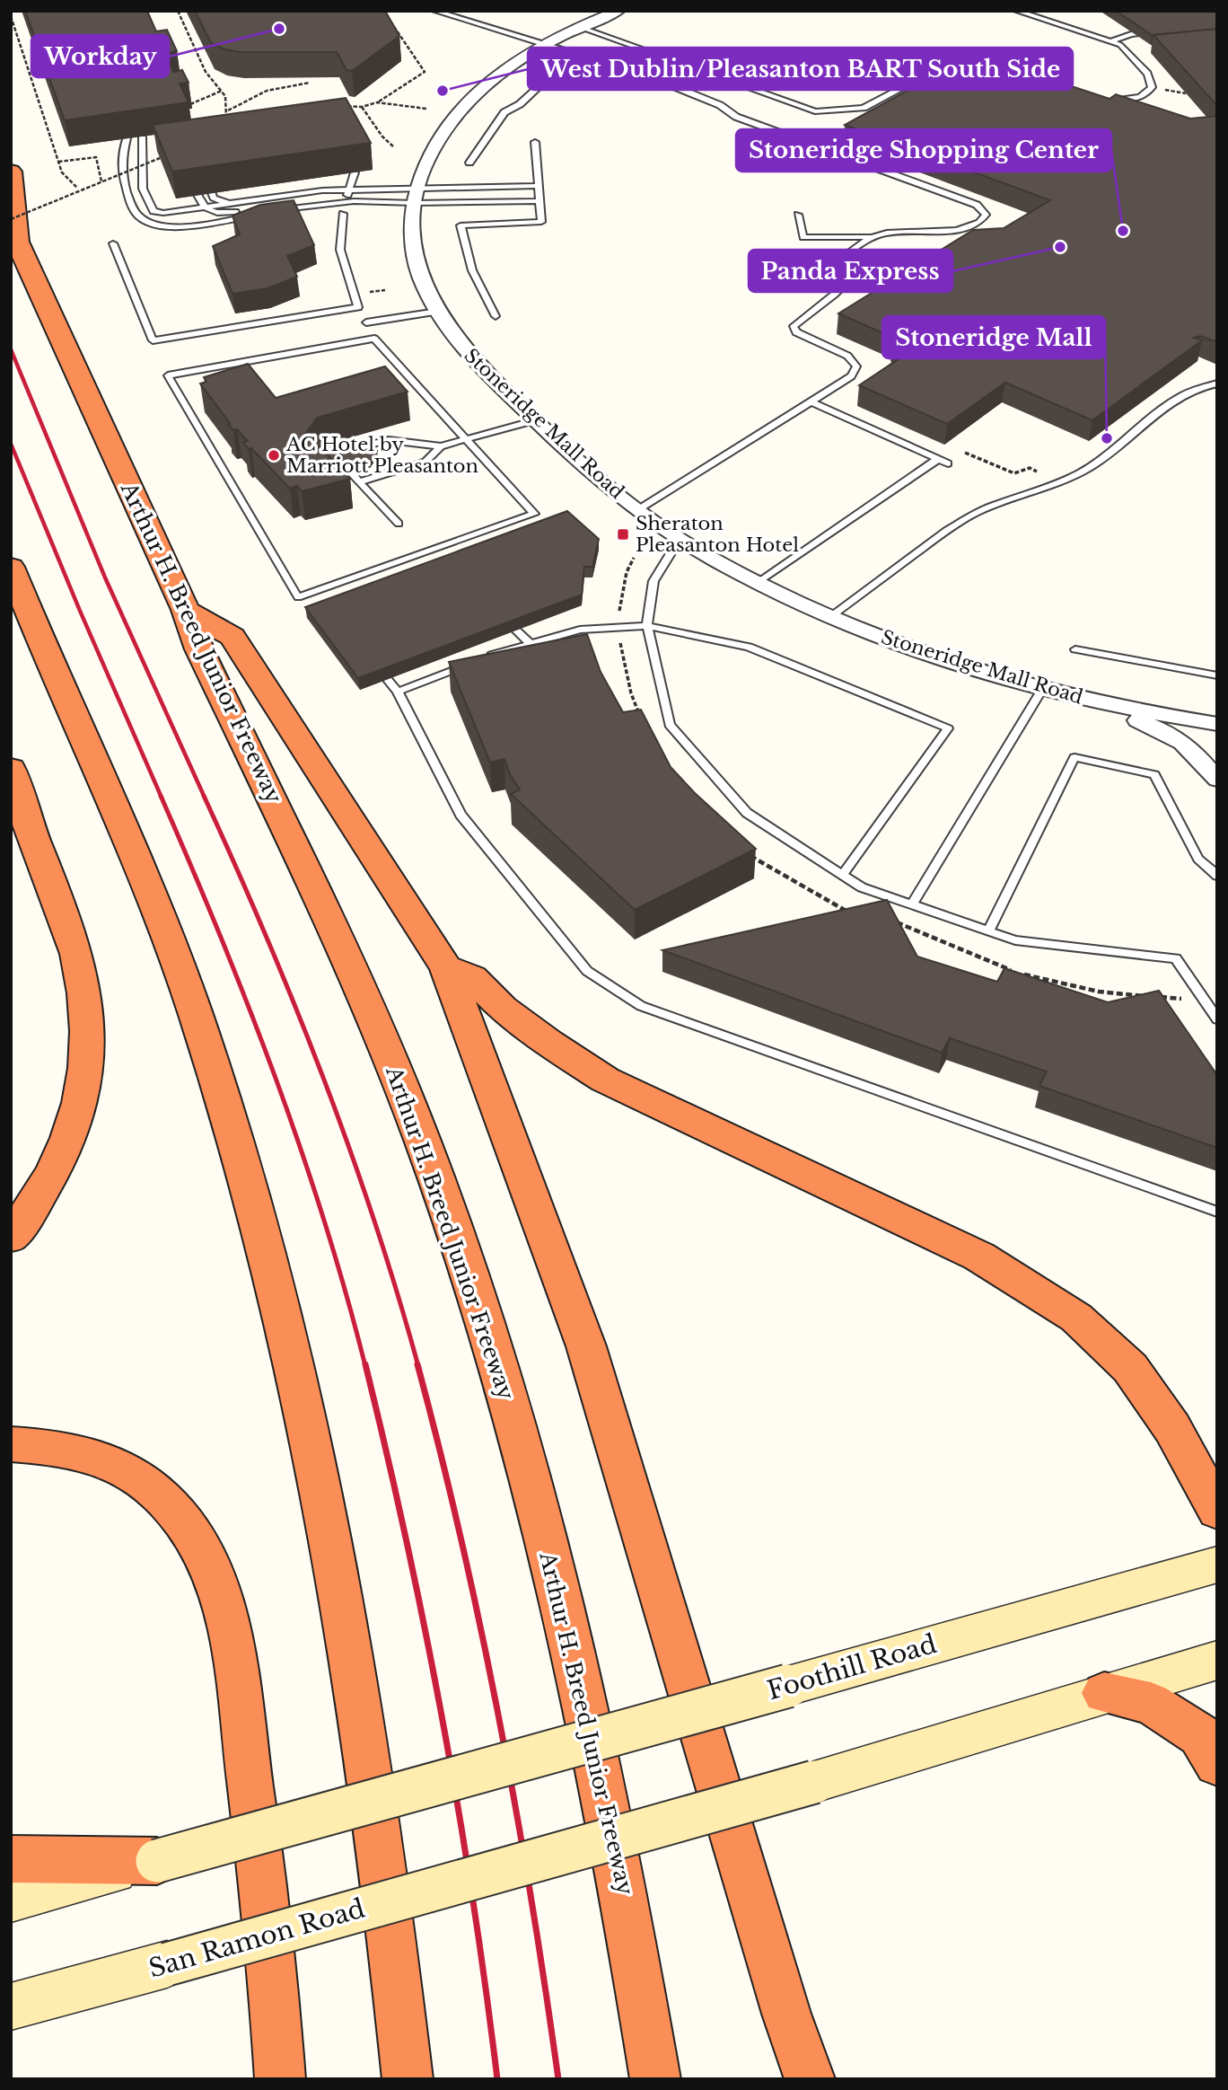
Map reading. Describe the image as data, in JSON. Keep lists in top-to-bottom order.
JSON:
{
  "streets": {
    "highway": ["Arthur H. Breed Junior Freeway"],
    "main road": ["Foothill Road", "San Ramon Road"],
    "street": ["Stoneridge Mall Road"]
  },
  "places": {
    "other": [
      "Workday",
      "West Dublin/Pleasanton BART South Side",
      "Stoneridge Shopping Center",
      "Panda Express",
      "Stoneridge Mall",
      "AC Hotel by Marriott Pleasanton"
    ],
    "transit": ["Sheraton Pleasanton Hotel"]
  }
}
